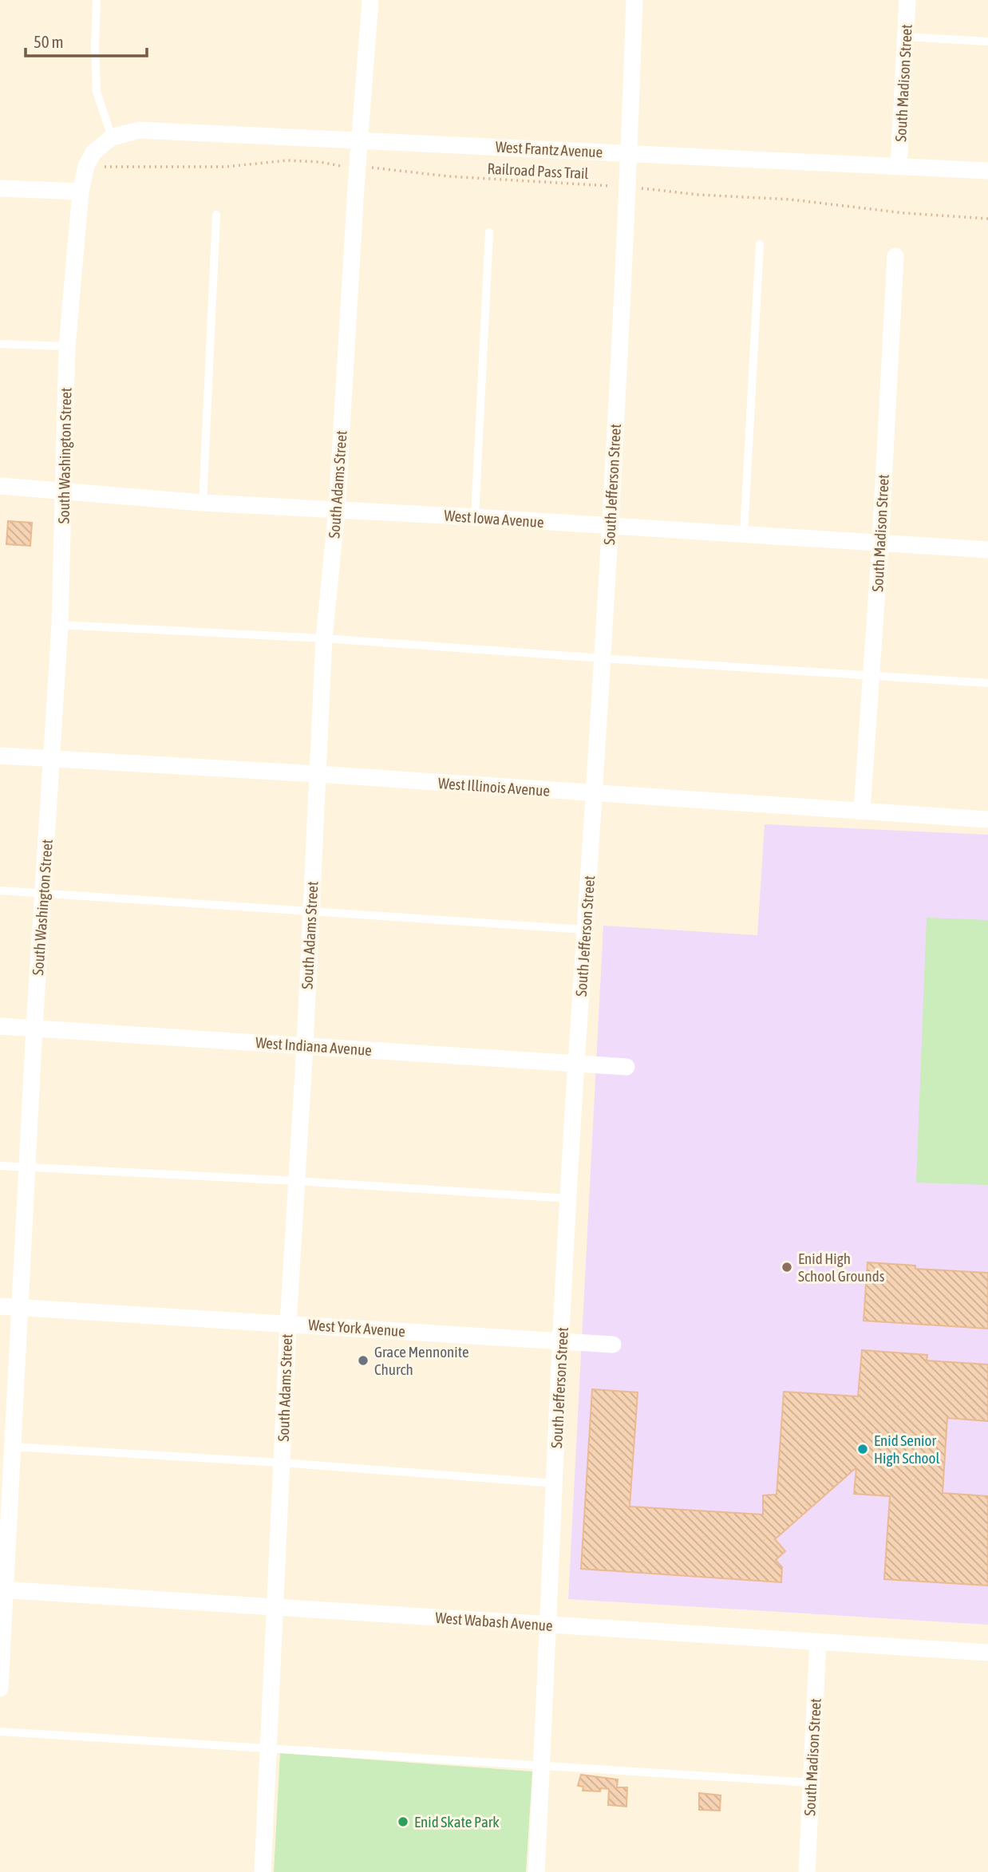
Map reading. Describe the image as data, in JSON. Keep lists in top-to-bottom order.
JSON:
{
  "streets": {
    "street": [
      "South Madison Street",
      "West Frantz Avenue",
      "South Washington Street",
      "South Adams Street",
      "South Jefferson Street",
      "West Iowa Avenue",
      "West Illinois Avenue",
      "West Indiana Avenue",
      "West York Avenue",
      "West Wabash Avenue"
    ],
    "path": ["Railroad Pass Trail"]
  },
  "crossings": [
    ["South Madison Street", "West Frantz Avenue"],
    ["South Madison Street", "West Iowa Avenue"],
    ["South Madison Street", "West Illinois Avenue"],
    ["South Madison Street", "West Wabash Avenue"],
    ["West Frantz Avenue", "South Washington Street"],
    ["West Frantz Avenue", "South Adams Street"],
    ["West Frantz Avenue", "South Jefferson Street"],
    ["Railroad Pass Trail", "South Washington Street"],
    ["Railroad Pass Trail", "South Adams Street"],
    ["Railroad Pass Trail", "South Jefferson Street"],
    ["South Washington Street", "West Iowa Avenue"],
    ["South Washington Street", "West Illinois Avenue"],
    ["South Washington Street", "West Indiana Avenue"],
    ["South Washington Street", "West York Avenue"],
    ["South Washington Street", "West Wabash Avenue"],
    ["South Adams Street", "West Iowa Avenue"],
    ["South Adams Street", "West Illinois Avenue"],
    ["South Adams Street", "West Indiana Avenue"],
    ["South Adams Street", "West York Avenue"],
    ["South Adams Street", "West Wabash Avenue"],
    ["South Jefferson Street", "West Iowa Avenue"],
    ["South Jefferson Street", "West Illinois Avenue"],
    ["South Jefferson Street", "West Indiana Avenue"],
    ["South Jefferson Street", "West York Avenue"],
    ["South Jefferson Street", "West Wabash Avenue"]
  ],
  "places": [
    "Enid High School Grounds",
    "Grace Mennonite Church",
    "Enid Senior High School",
    "Enid Skate Park"
  ],
  "scale_bar": "50 m"
}
